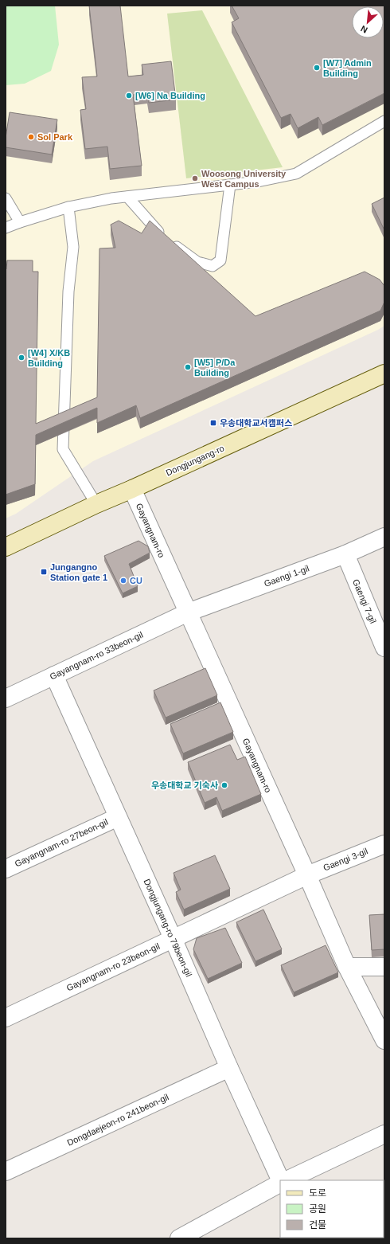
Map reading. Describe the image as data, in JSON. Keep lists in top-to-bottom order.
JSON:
{
  "streets": {
    "street": [
      "Dongjungang-ro",
      "Gayangnam-ro",
      "Gaengi 1-gil",
      "Gaengi 7-gil",
      "Gayangnam-ro 33beon-gil",
      "Gayangnam-ro 27beon-gil",
      "Gaengi 3-gil",
      "Dongjungang-ro 79beon-gil",
      "Gayangnam-ro 23beon-gil",
      "Dongdaejeon-ro 241beon-gil"
    ]
  },
  "crossings": [
    ["Dongjungang-ro", "Gayangnam-ro"],
    ["Gayangnam-ro", "Gaengi 1-gil"],
    ["Gayangnam-ro", "Gayangnam-ro 33beon-gil"],
    ["Gayangnam-ro", "Gaengi 3-gil"],
    ["Gayangnam-ro", "Gayangnam-ro 23beon-gil"],
    ["Gaengi 1-gil", "Gaengi 7-gil"],
    ["Gaengi 1-gil", "Gayangnam-ro 33beon-gil"],
    ["Gayangnam-ro 33beon-gil", "Dongjungang-ro 79beon-gil"],
    ["Gayangnam-ro 27beon-gil", "Dongjungang-ro 79beon-gil"],
    ["Gaengi 3-gil", "Gayangnam-ro 23beon-gil"],
    ["Dongjungang-ro 79beon-gil", "Gayangnam-ro 23beon-gil"],
    ["Dongjungang-ro 79beon-gil", "Dongdaejeon-ro 241beon-gil"]
  ],
  "places": {
    "other": [
      "[W7] Admin Building",
      "[W6] Na Building",
      "Sol Park",
      "Woosong University West Campus",
      "[W4] X/KB Building",
      "[W5] P/Da Building",
      "CU",
      "우송대학교 기숙사"
    ],
    "transit": ["우송대학교서캠퍼스", "Jungangno Station gate 1"]
  },
  "legend": ["도로", "공원", "건물"],
  "north": "bottom left"
}
